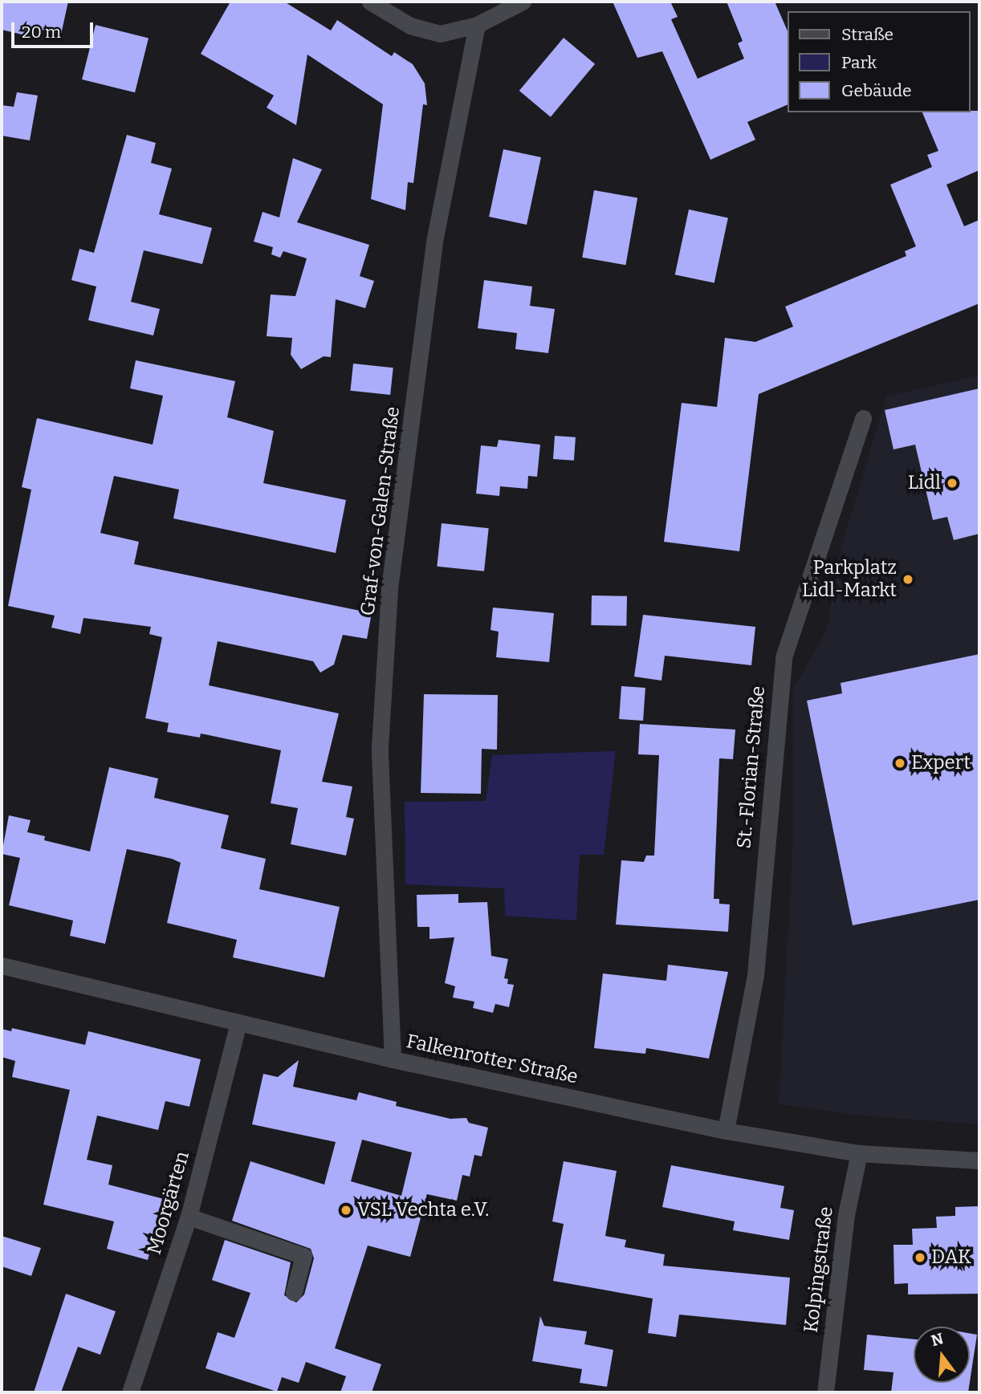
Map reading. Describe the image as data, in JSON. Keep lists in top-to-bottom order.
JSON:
{
  "streets": {
    "street": [
      "Graf-von-Galen-Straße",
      "St.-Florian-Straße",
      "Falkenrotter Straße",
      "Moorgärten",
      "Kolpingstraße"
    ]
  },
  "crossings": [
    ["Graf-von-Galen-Straße", "Falkenrotter Straße"],
    ["St.-Florian-Straße", "Falkenrotter Straße"],
    ["Falkenrotter Straße", "Moorgärten"],
    ["Falkenrotter Straße", "Kolpingstraße"]
  ],
  "places": [
    "Lidl",
    "Parkplatz Lidl-Markt",
    "Expert",
    "VSL Vechta e.V.",
    "DAK"
  ],
  "legend": ["Straße", "Park", "Gebäude"],
  "scale_bar": "20 m",
  "north": "top"
}
